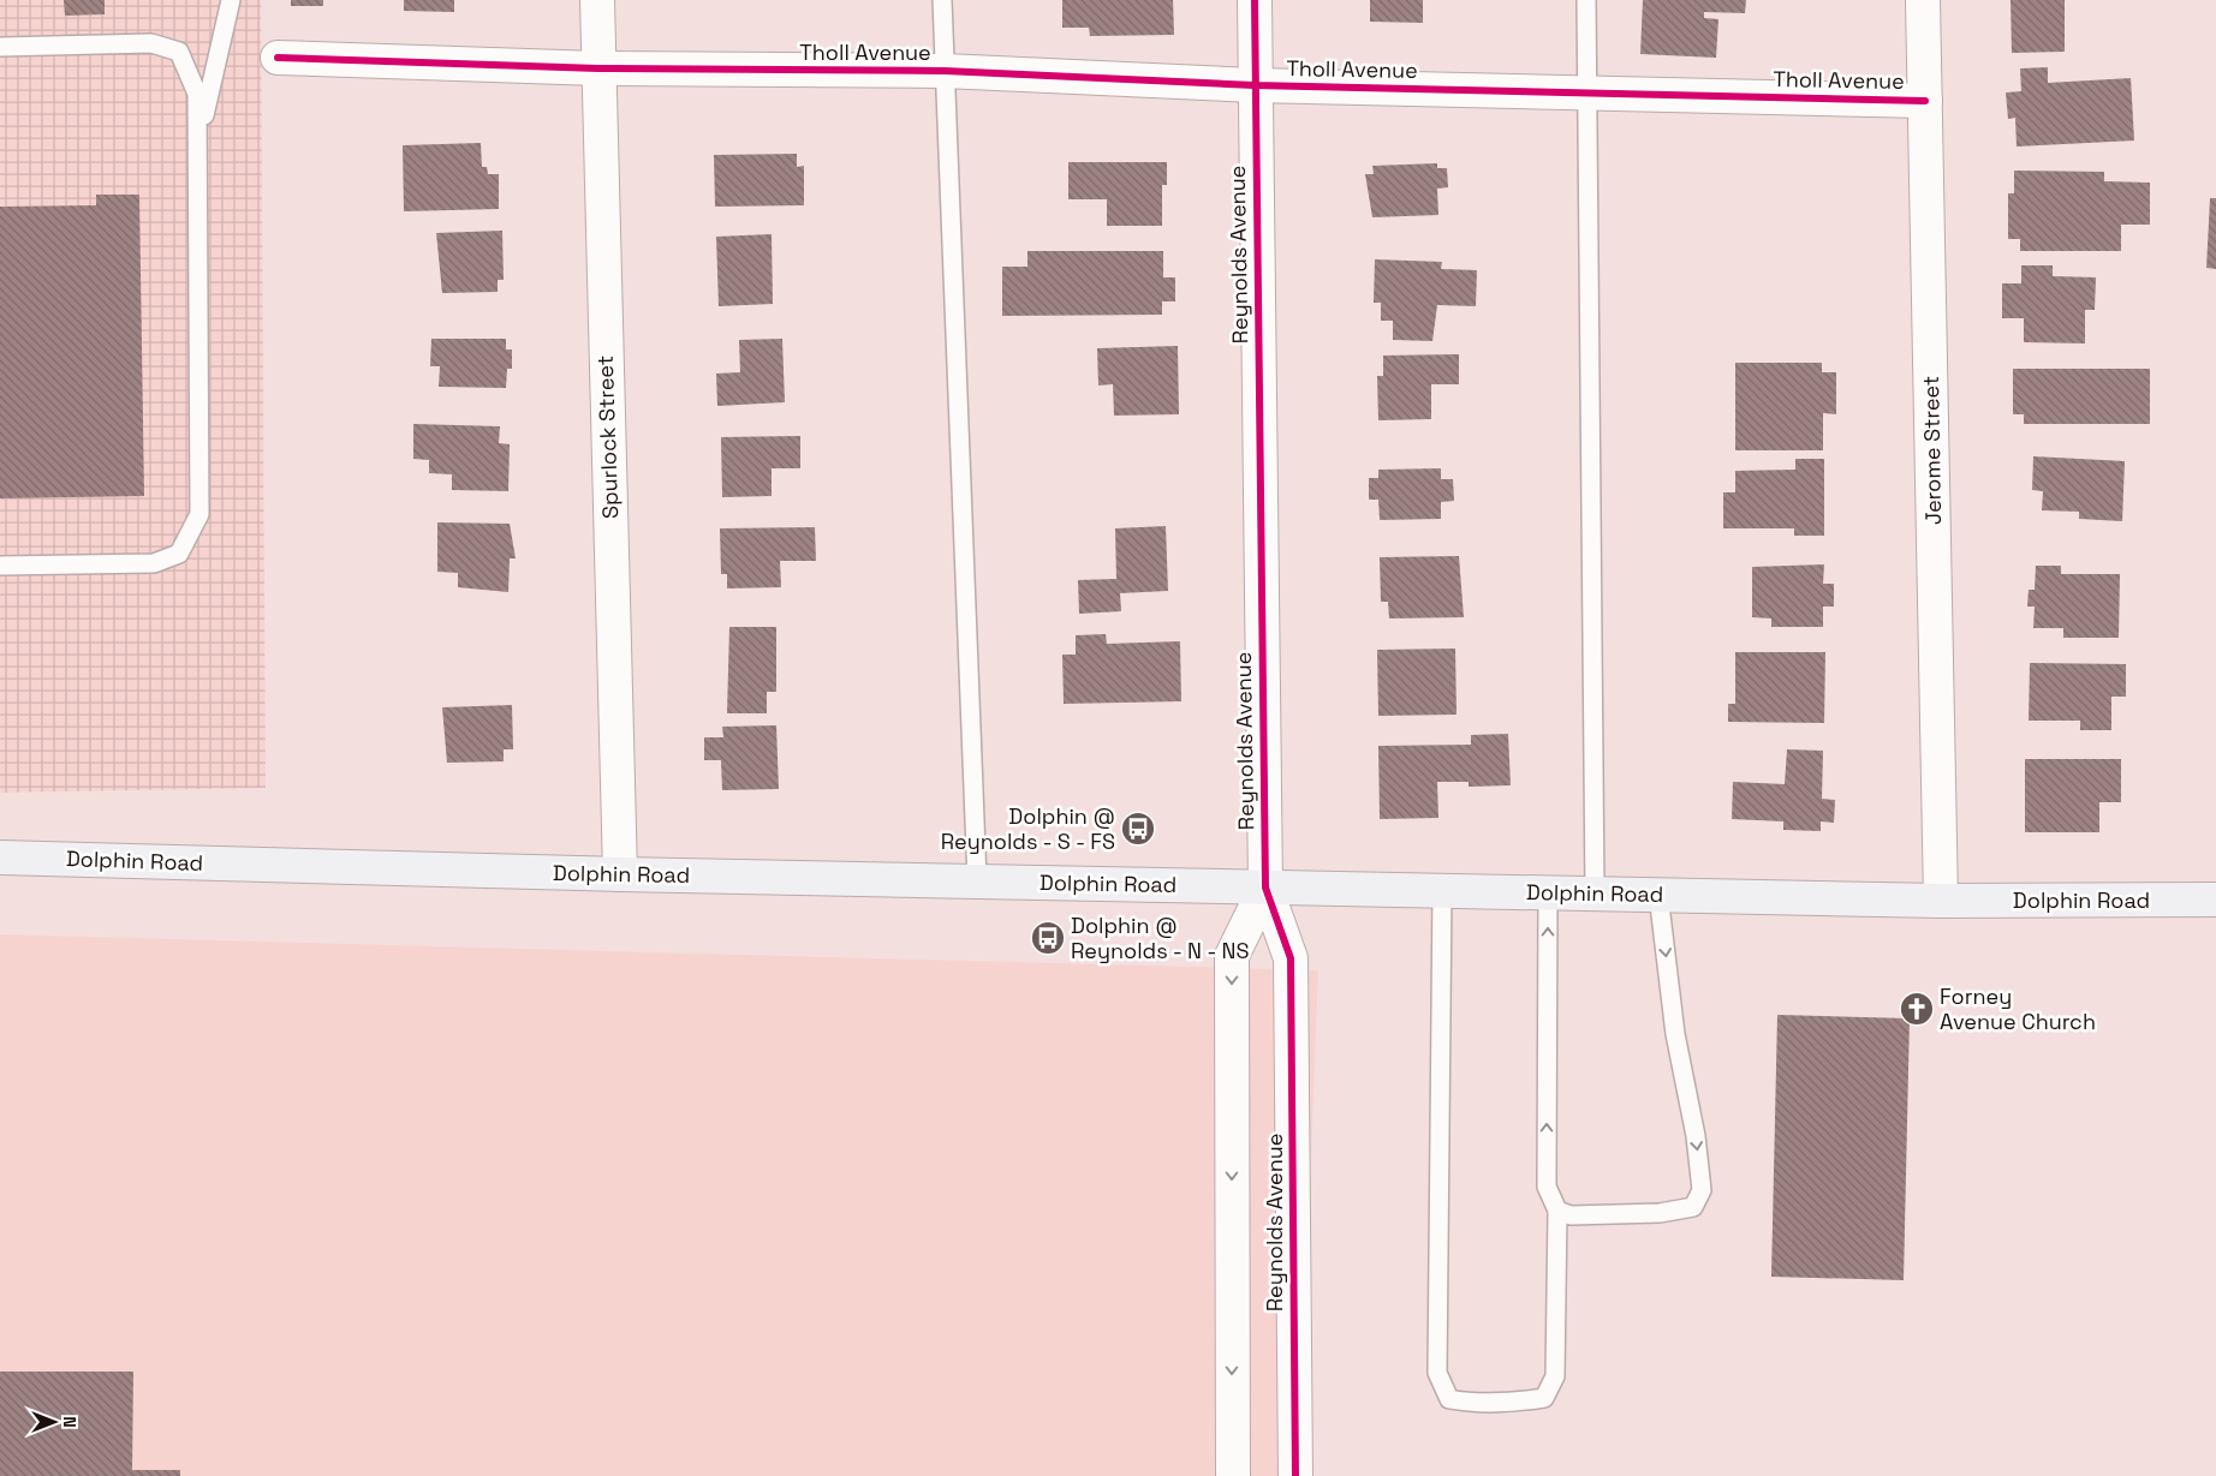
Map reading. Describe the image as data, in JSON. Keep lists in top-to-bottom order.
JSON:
{
  "streets": {
    "main road": ["Dolphin Road"],
    "street": [
      "Tholl Avenue",
      "Reynolds Avenue",
      "Spurlock Street",
      "Jerome Street"
    ]
  },
  "crossings": [
    ["Tholl Avenue", "Reynolds Avenue"],
    ["Tholl Avenue", "Spurlock Street"],
    ["Tholl Avenue", "Jerome Street"],
    ["Reynolds Avenue", "Dolphin Road"],
    ["Spurlock Street", "Dolphin Road"],
    ["Jerome Street", "Dolphin Road"]
  ],
  "places": {
    "bus stop": ["Dolphin @ Reynolds - S - FS", "Dolphin @ Reynolds - N - NS"],
    "church": ["Forney Avenue Church"]
  },
  "north": "right"
}
